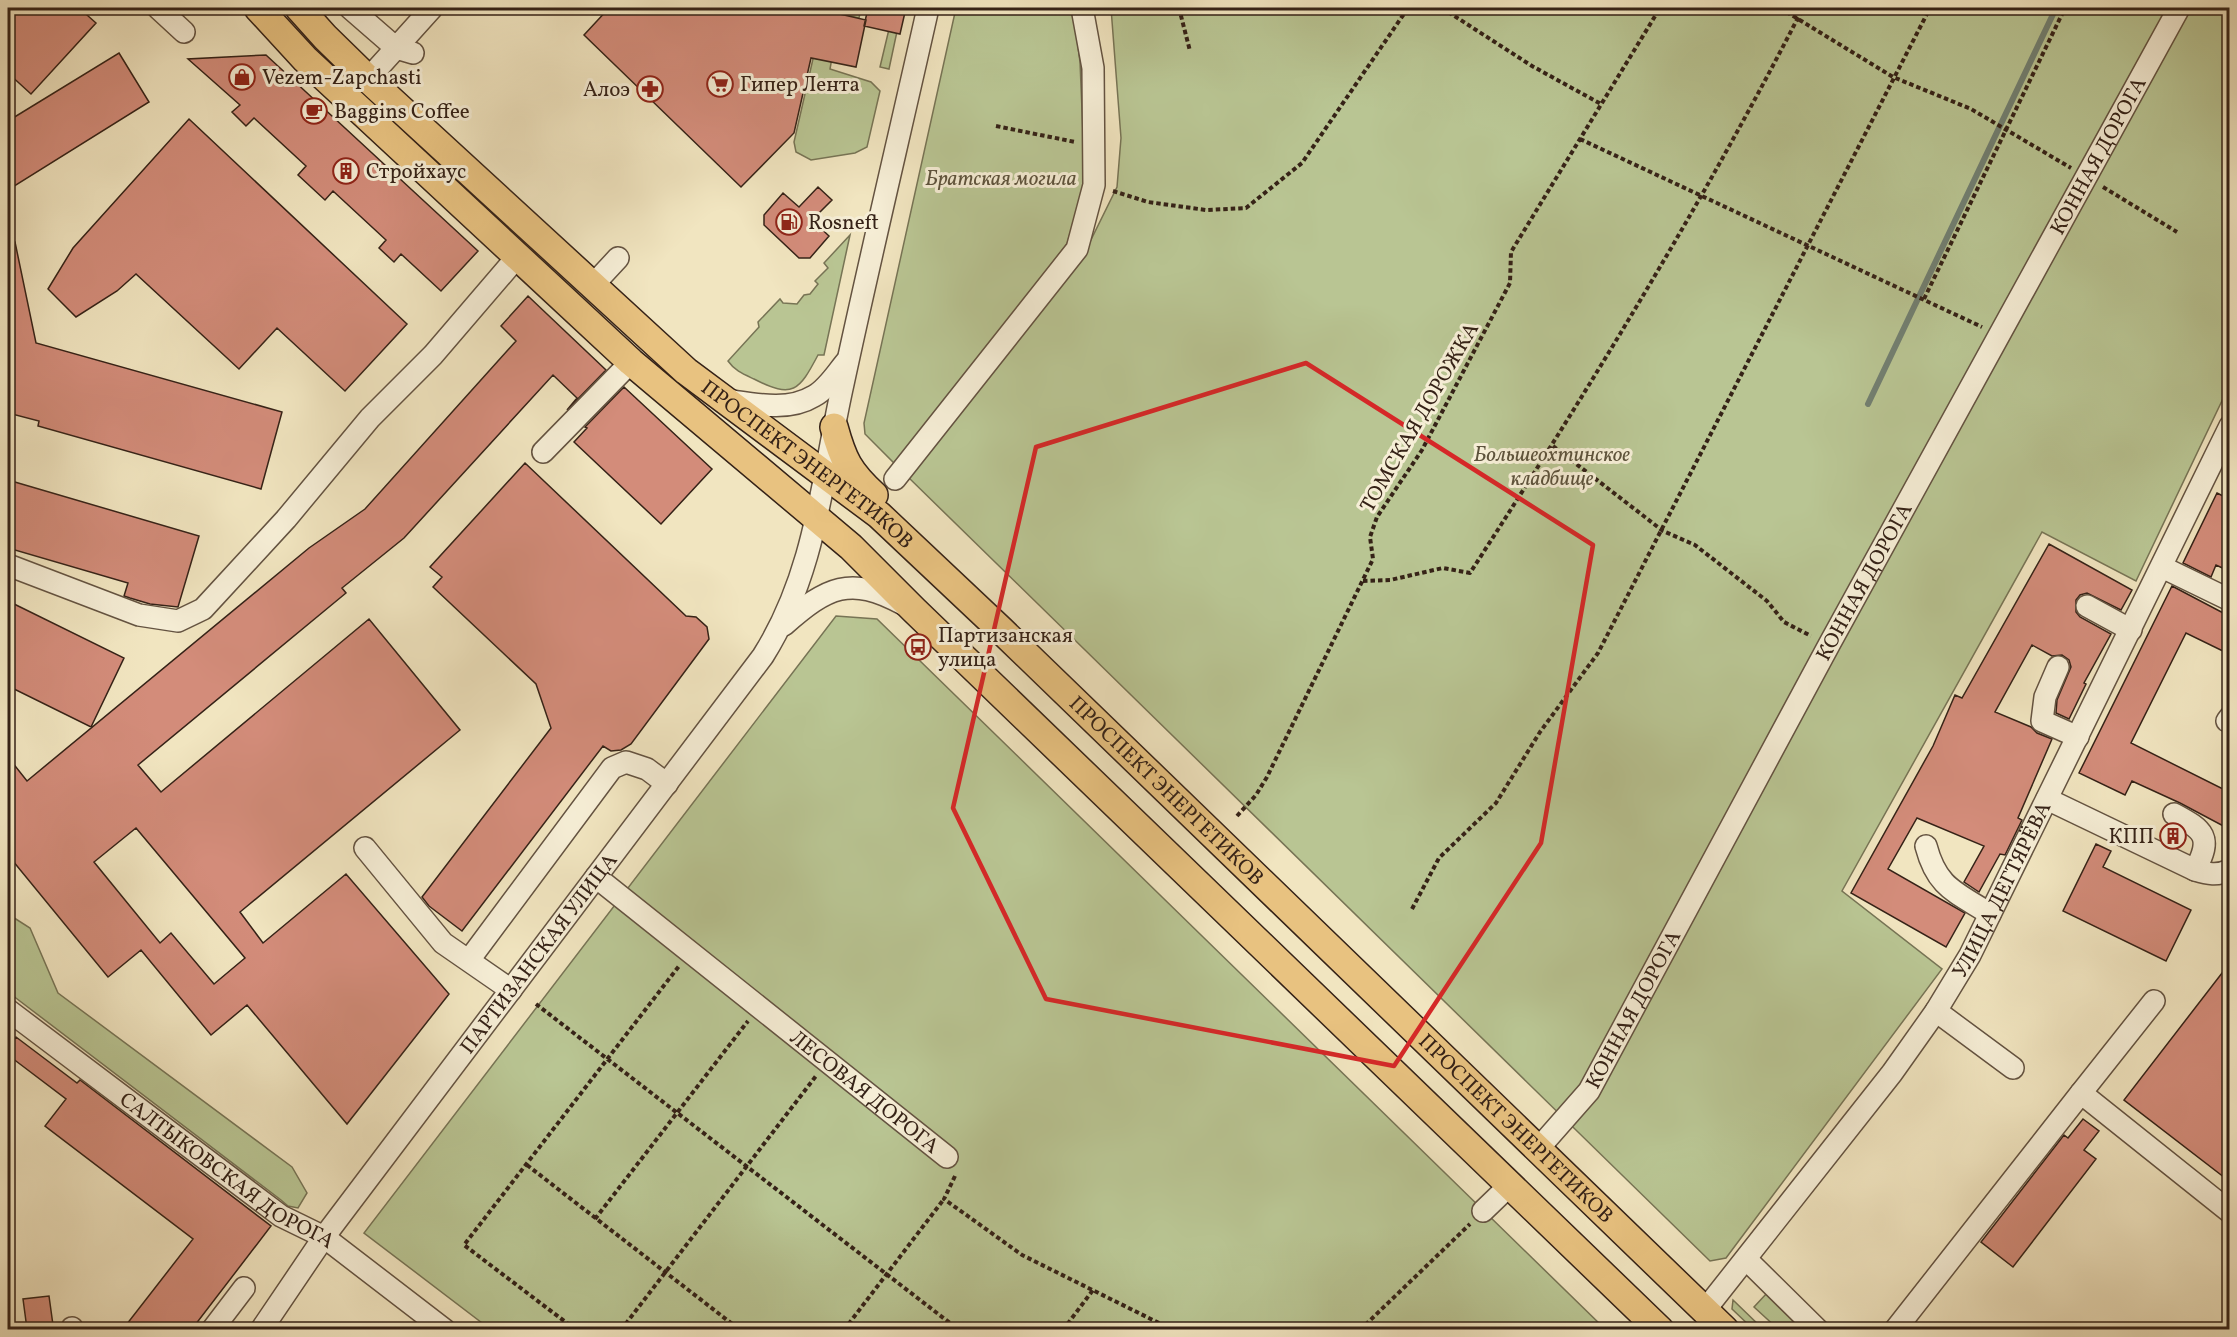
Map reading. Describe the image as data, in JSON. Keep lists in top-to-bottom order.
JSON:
{
  "streets": {
    "main road": ["ПРОСПЕКТ ЭНЕРГЕТИКОВ"],
    "street": [
      "КОННАЯ ДОРОГА",
      "УЛИЦА ДЕГТЯРЁВА",
      "ПАРТИЗАНСКАЯ УЛИЦА",
      "ЛЕСОВАЯ ДОРОГА",
      "САЛТЫКОВСКАЯ ДОРОГА"
    ],
    "path": ["ТОМСКАЯ ДОРОЖКА"]
  },
  "crossings": [
    ["КОННАЯ ДОРОГА", "ПРОСПЕКТ ЭНЕРГЕТИКОВ"],
    ["ПРОСПЕКТ ЭНЕРГЕТИКОВ", "УЛИЦА ДЕГТЯРЁВА"],
    ["ПРОСПЕКТ ЭНЕРГЕТИКОВ", "ПАРТИЗАНСКАЯ УЛИЦА"],
    ["ПАРТИЗАНСКАЯ УЛИЦА", "ЛЕСОВАЯ ДОРОГА"],
    ["ПАРТИЗАНСКАЯ УЛИЦА", "САЛТЫКОВСКАЯ ДОРОГА"]
  ],
  "parks": ["Братская могила", "Большеохтинское кладбище"],
  "places": {
    "shop": ["Vezem-Zapchasti"],
    "supermarket": ["Гипер Лента"],
    "pharmacy": ["Алоэ"],
    "cafe": ["Baggins Coffee"],
    "building": ["Стройхаус", "КПП"],
    "fuel station": ["Rosneft"],
    "bus stop": ["Партизанская улица"]
  }
}
